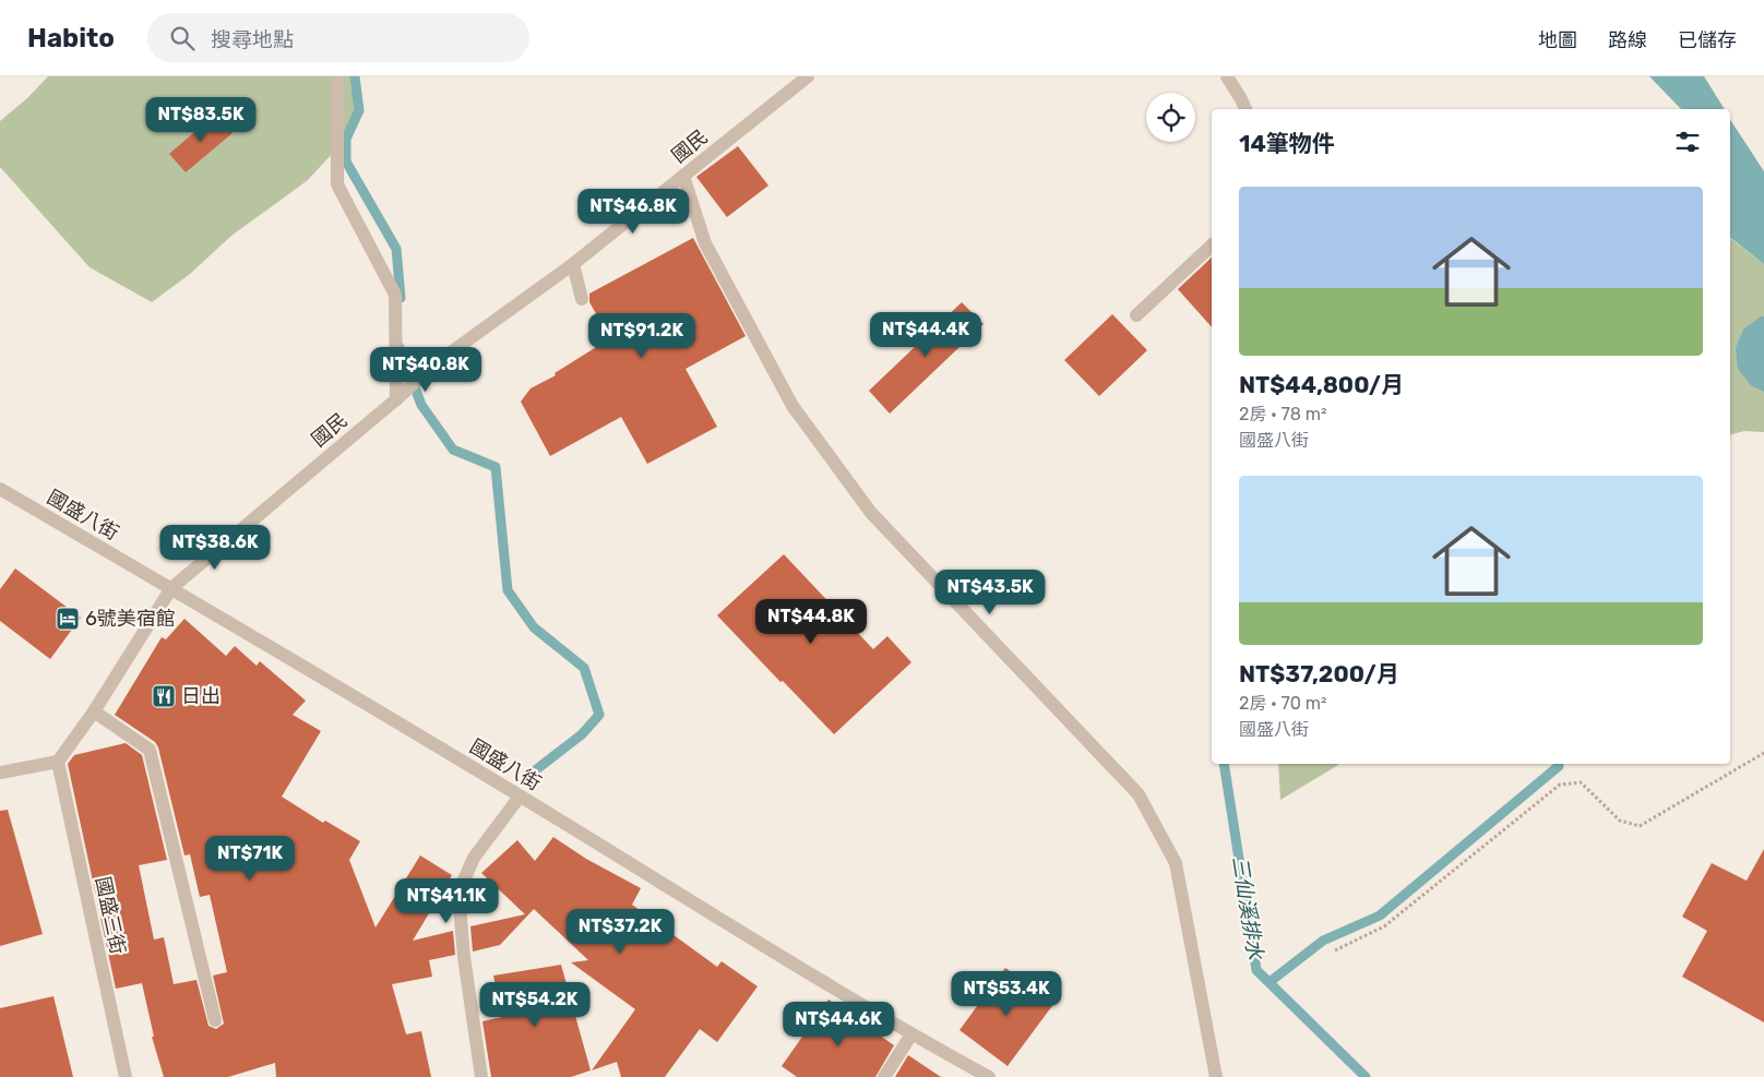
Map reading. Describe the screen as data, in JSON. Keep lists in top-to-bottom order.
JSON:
{
  "streets": {
    "street": ["國民", "國盛八街", "國盛三街"]
  },
  "crossings": [
    ["國民", "國盛八街"],
    ["國民", "國盛三街"]
  ],
  "water": ["三仙溪排水"],
  "places": {
    "hotel": ["6號美宿館"],
    "restaurant": ["日出"]
  },
  "page": {
    "header": "Habito",
    "search": "搜尋地點",
    "nav": ["地圖", "路線", "已儲存"],
    "price": [
      "NT$83.5K",
      "NT$46.8K",
      "NT$44.4K",
      "NT$91.2K",
      "NT$40.8K",
      "NT$38.6K",
      "NT$43.5K",
      "NT$44.8K",
      "NT$71K",
      "NT$41.1K",
      "NT$37.2K",
      "NT$53.4K",
      "NT$54.2K",
      "NT$44.6K"
    ],
    "heading": "14筆物件",
    "list": [
      {
        "name": "NT$44,800/月",
        "note": "2房 · 78 m² · 國盛八街"
      },
      {
        "name": "NT$37,200/月",
        "note": "2房 · 70 m² · 國盛八街"
      }
    ]
  }
}
